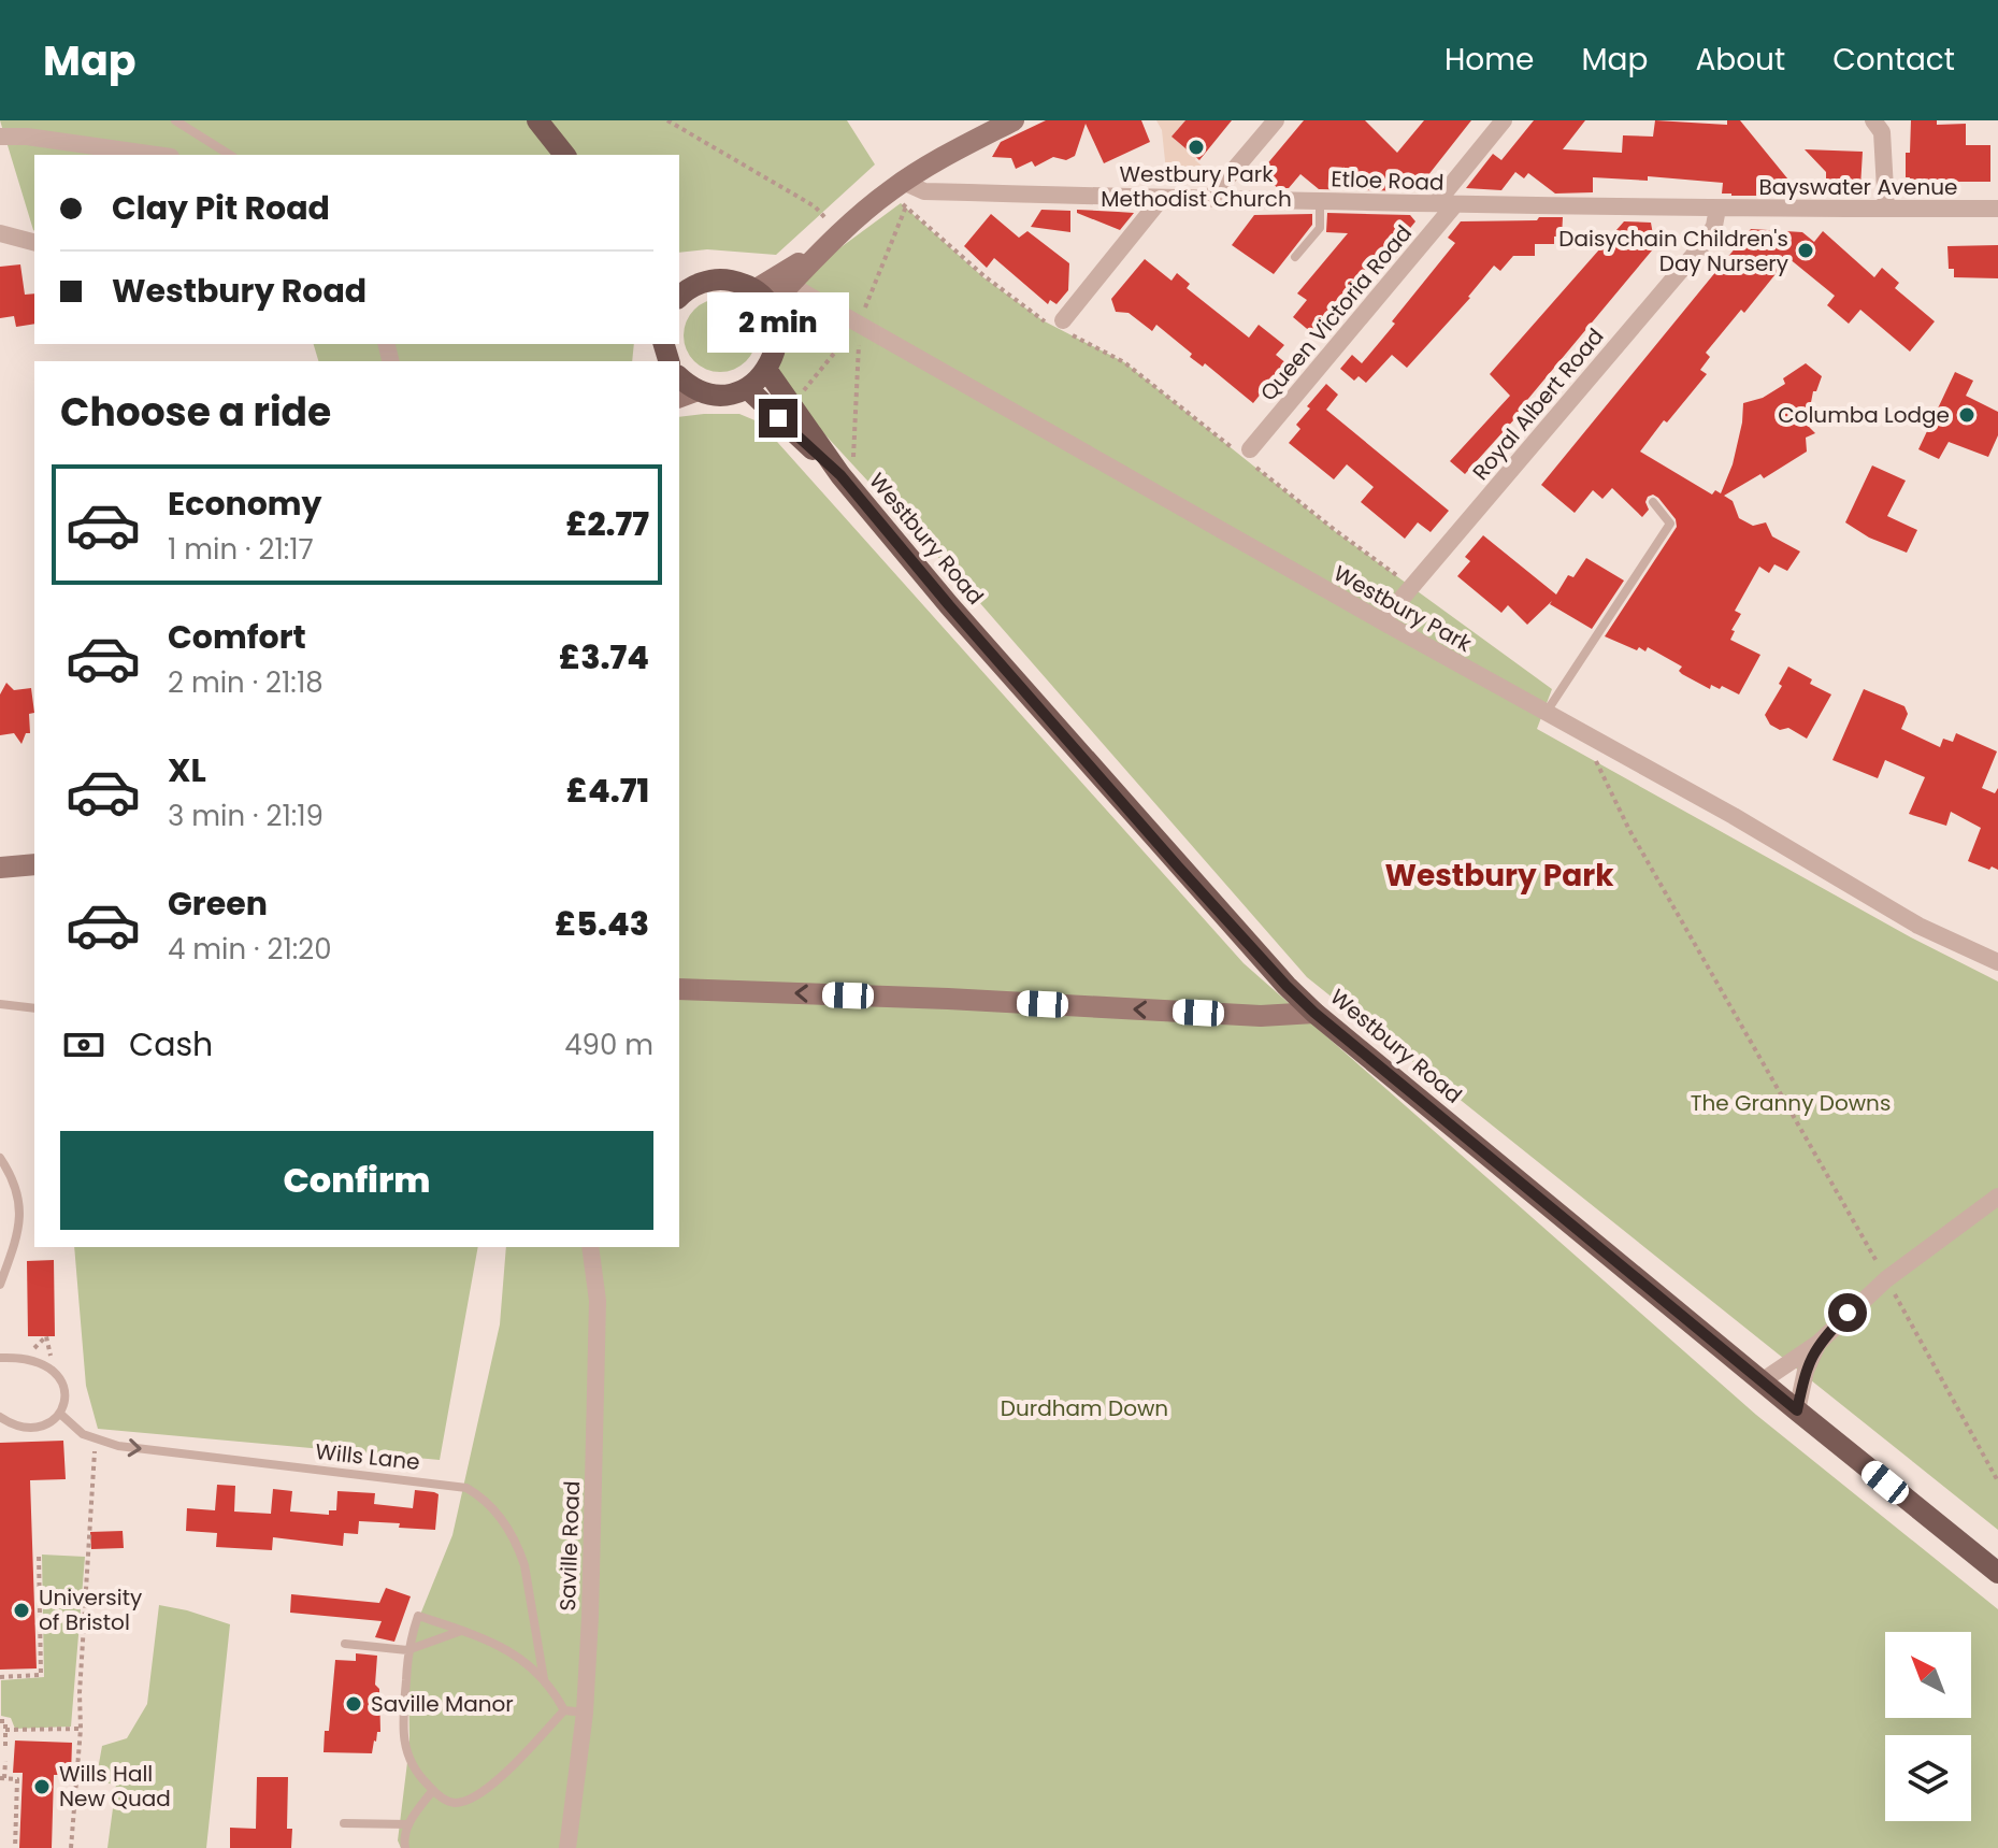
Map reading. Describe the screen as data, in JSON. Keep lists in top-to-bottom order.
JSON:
{
  "streets": {
    "main road": ["Westbury Road"],
    "street": [
      "Etloe Road",
      "Bayswater Avenue",
      "Queen Victoria Road",
      "Royal Albert Road",
      "Westbury Park",
      "Saville Road"
    ],
    "lane": ["Wills Lane"]
  },
  "crossings": [
    ["Etloe Road", "Bayswater Avenue"],
    ["Etloe Road", "Queen Victoria Road"],
    ["Etloe Road", "Royal Albert Road"],
    ["Bayswater Avenue", "Royal Albert Road"],
    ["Royal Albert Road", "Westbury Park"]
  ],
  "one_way": ["Wills Lane"],
  "districts": ["Westbury Park"],
  "parks": ["The Granny Downs", "Durdham Down"],
  "places": [
    "Westbury Park Methodist Church",
    "Daisychain Children's Day Nursery",
    "Columba Lodge",
    "University of Bristol",
    "Saville Manor",
    "Wills Hall New Quad"
  ],
  "north": "top left",
  "page": {
    "header": "Map",
    "nav": [
      "Home",
      "Map",
      "About",
      "Contact"
    ],
    "banner": ["Clay Pit Road", "Westbury Road"],
    "bubble": "2 min",
    "heading": "Choose a ride",
    "list": [
      {
        "name": "Economy",
        "note": "1 min · 21:17",
        "value": "£2.77"
      },
      {
        "name": "Comfort",
        "note": "2 min · 21:18",
        "value": "£3.74"
      },
      {
        "name": "XL",
        "note": "3 min · 21:19",
        "value": "£4.71"
      },
      {
        "name": "Green",
        "note": "4 min · 21:20",
        "value": "£5.43"
      }
    ],
    "pay": ["Cash", "490 m"],
    "buttons": "Confirm"
  }
}
